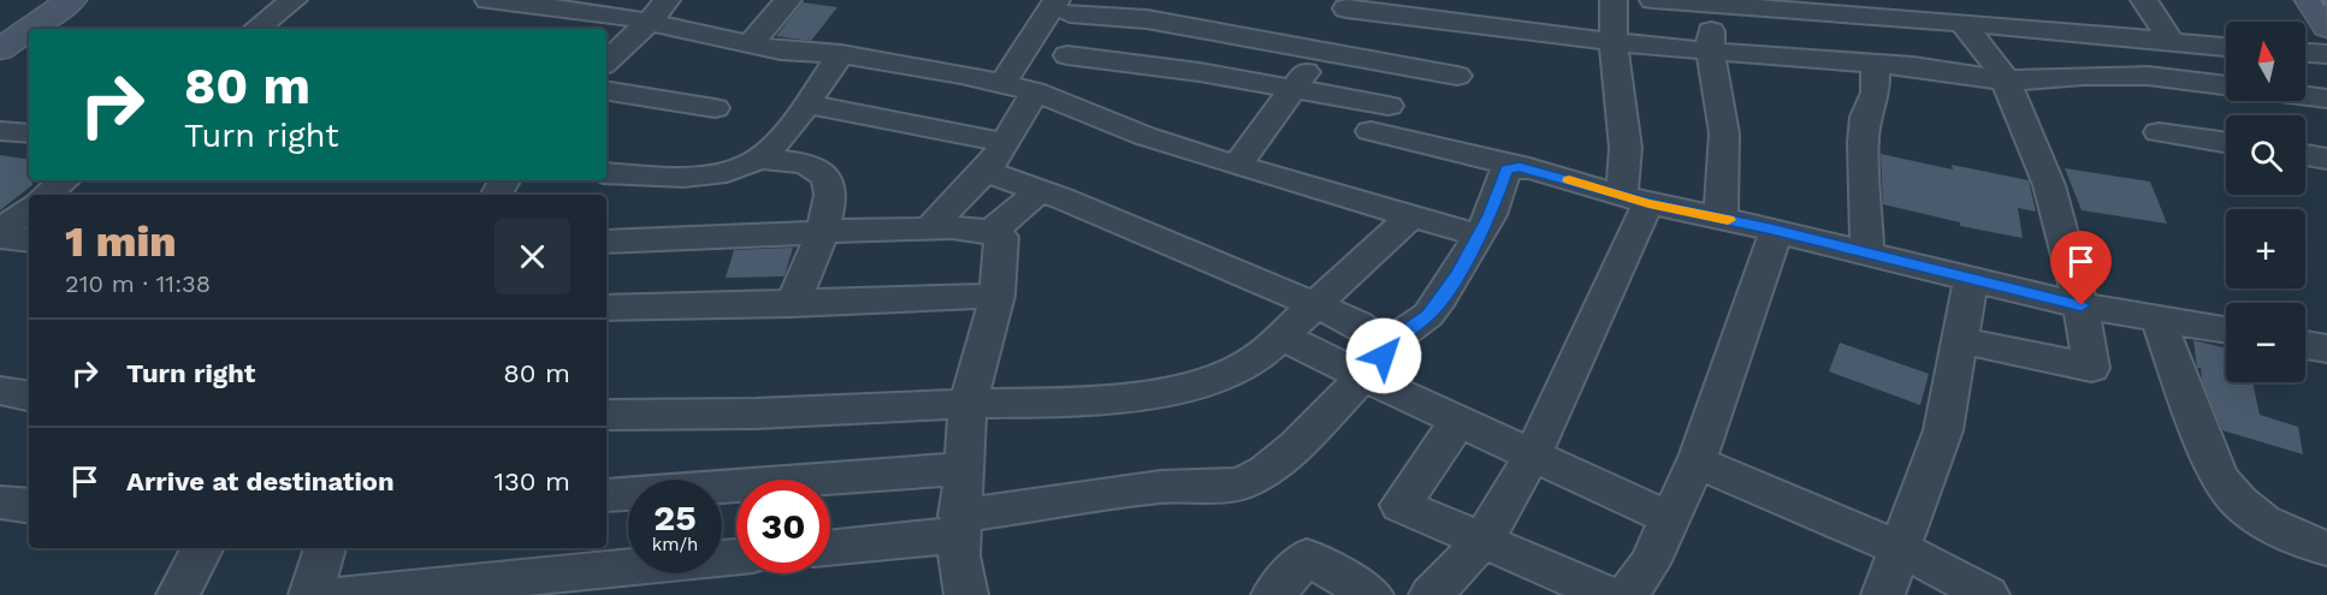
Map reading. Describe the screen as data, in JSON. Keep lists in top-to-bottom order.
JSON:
{
  "north": "top",
  "page": {
    "map_buttons": ["+", "−"],
    "turn": ["80 m", "Turn right"],
    "heading": ["1 min", "210 m · 11:38"],
    "list": [
      {
        "name": "Turn right",
        "value": "80 m"
      },
      {
        "name": "Arrive at destination",
        "value": "130 m"
      }
    ],
    "speed": "25 km/h",
    "limit": "30"
  }
}
